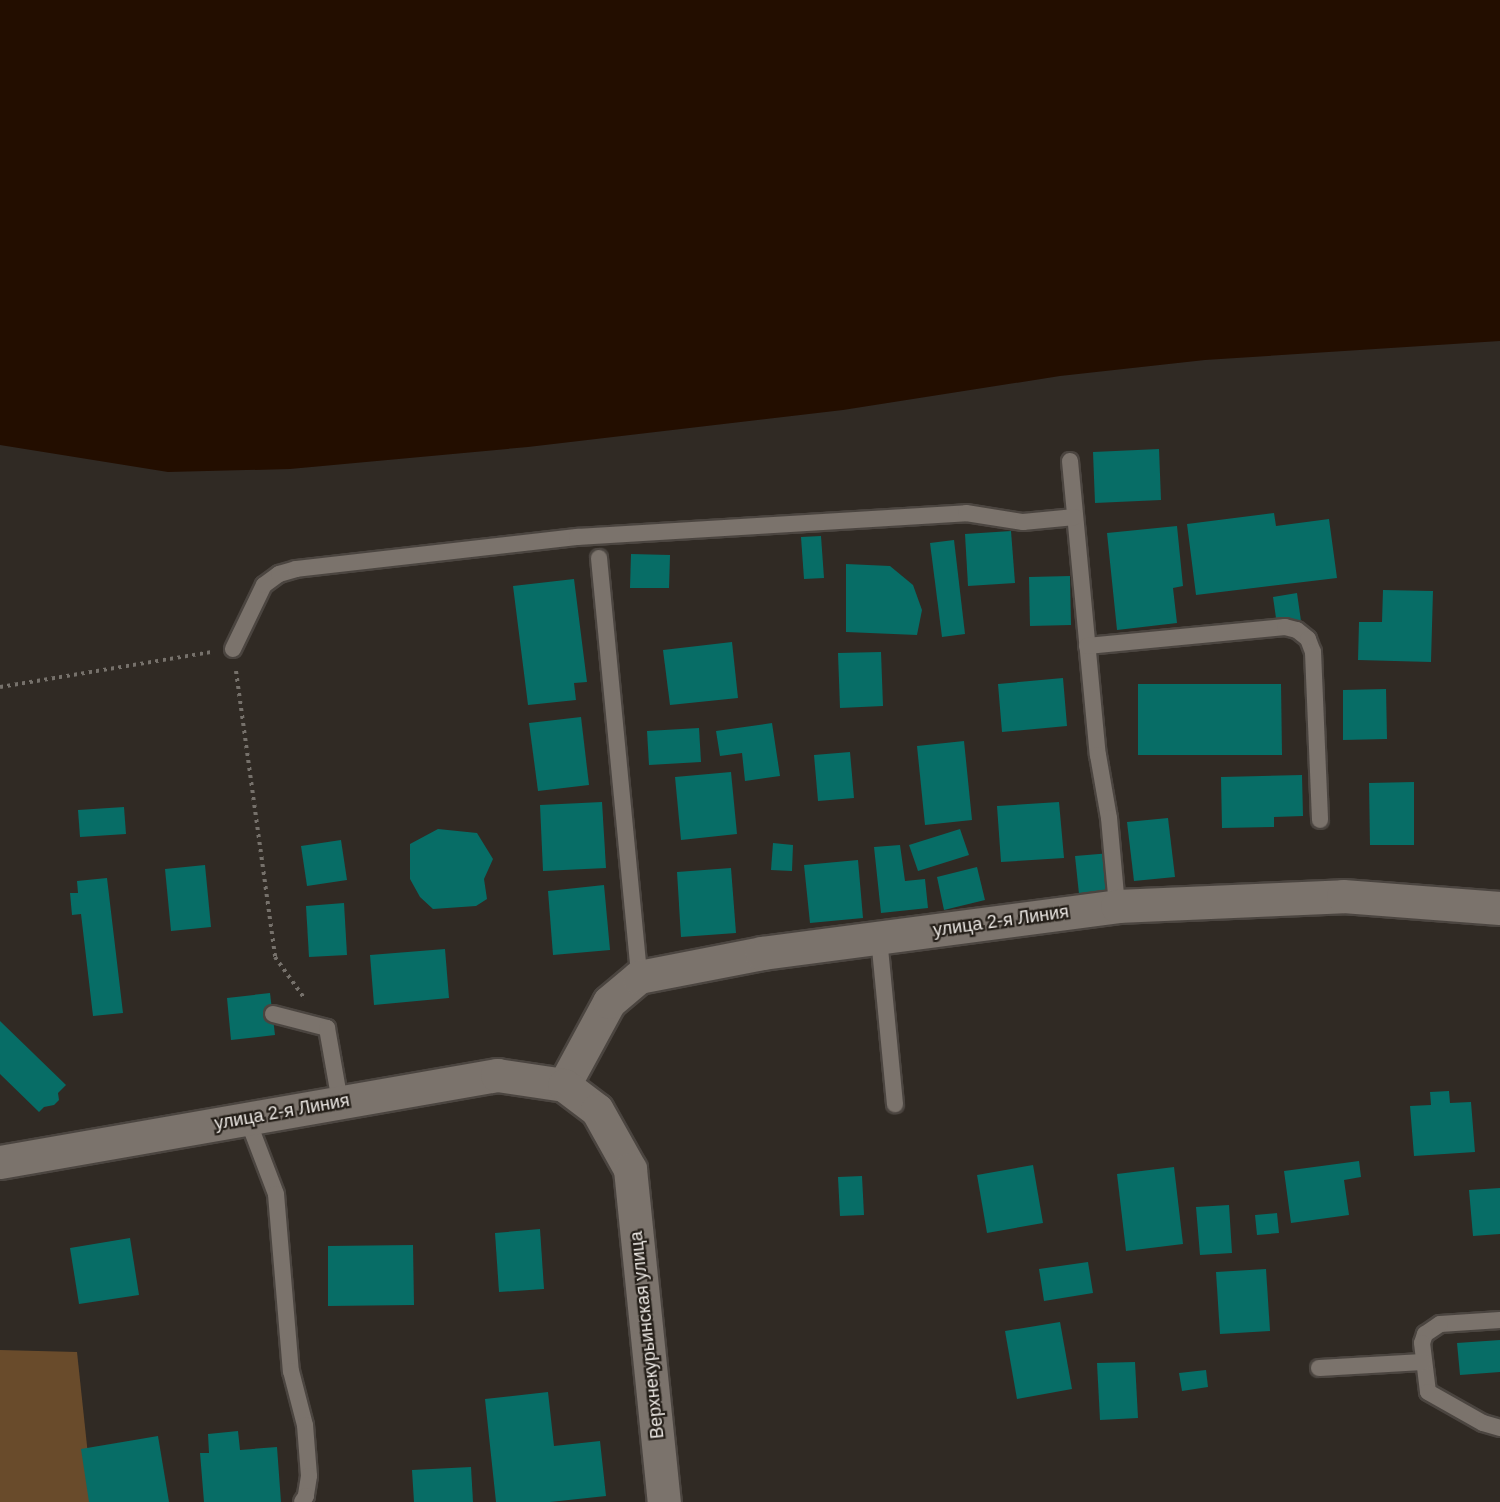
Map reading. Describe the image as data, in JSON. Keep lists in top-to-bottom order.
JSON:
{
  "streets": {
    "street": ["улица 2-я Линия", "Верхнекурьинская улица"]
  },
  "crossings": [
    ["улица 2-я Линия", "Верхнекурьинская улица"]
  ]
}
